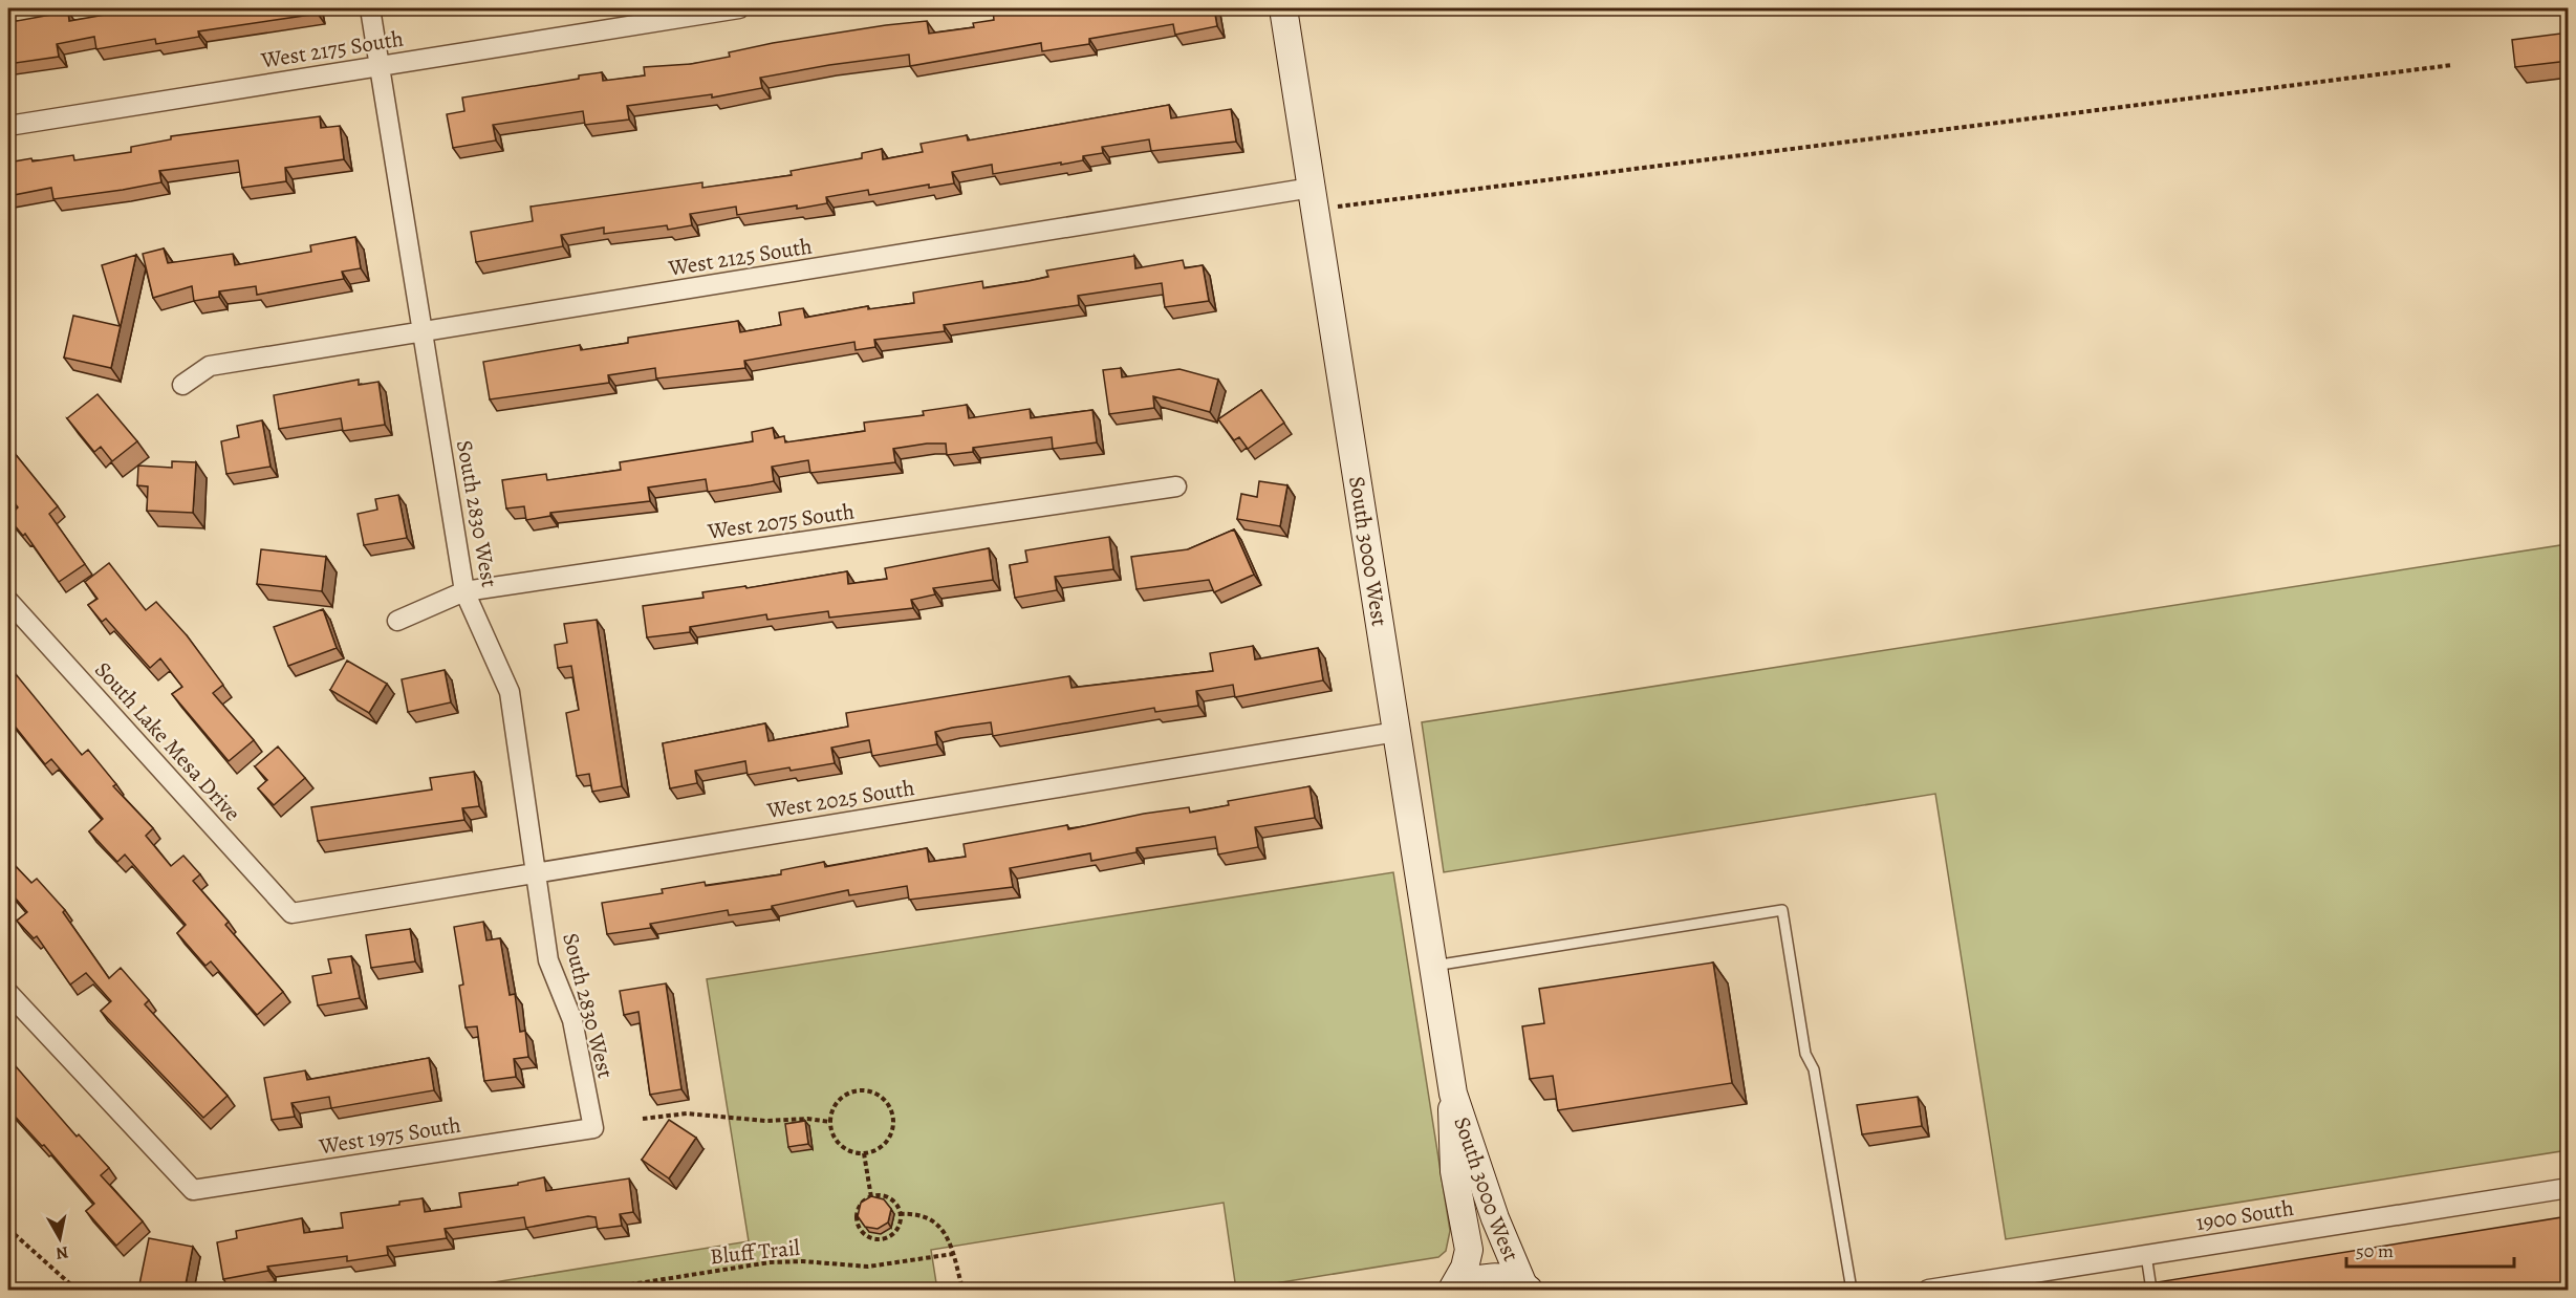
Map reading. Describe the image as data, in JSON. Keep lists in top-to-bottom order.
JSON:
{
  "streets": {
    "street": [
      "West 2175 South",
      "West 2125 South",
      "South 2830 West",
      "West 2075 South",
      "South 3000 West",
      "South Lake Mesa Drive",
      "West 2025 South",
      "West 1975 South",
      "1900 South"
    ],
    "path": ["Bluff Trail"]
  },
  "crossings": [
    ["West 2175 South", "South 2830 West"],
    ["West 2125 South", "South 2830 West"],
    ["West 2125 South", "South 3000 West"],
    ["South 2830 West", "West 2075 South"],
    ["South 2830 West", "West 2025 South"],
    ["South 2830 West", "West 1975 South"],
    ["South 3000 West", "West 2025 South"],
    ["South Lake Mesa Drive", "West 2025 South"]
  ],
  "scale_bar": "50 m",
  "north": "bottom"
}
